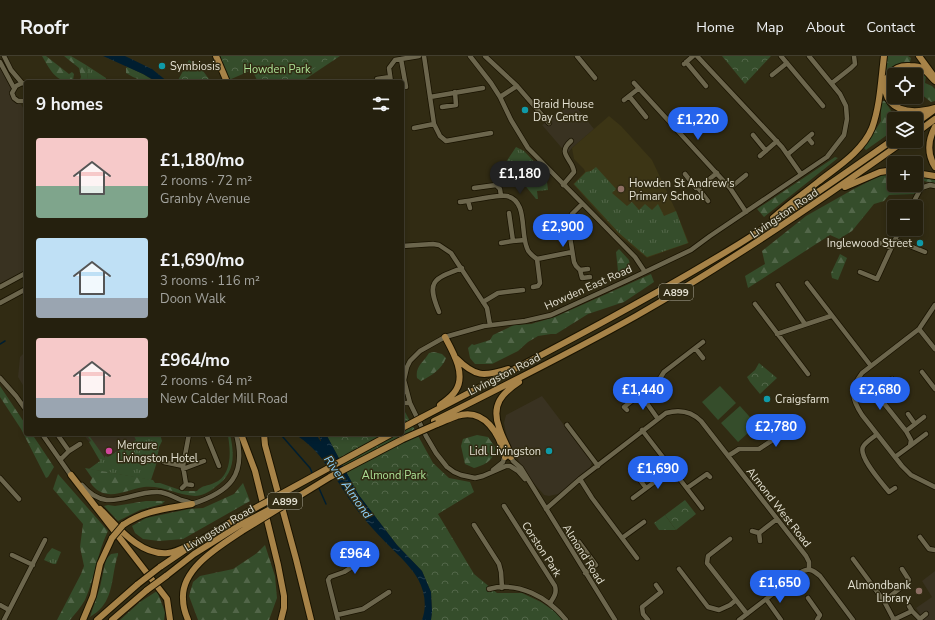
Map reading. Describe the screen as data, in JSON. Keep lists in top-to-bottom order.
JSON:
{
  "streets": {
    "main road": ["Livingston Road", "A899"],
    "street": [
      "Howden East Road",
      "Almond West Road",
      "Corston Park",
      "Almond Road"
    ]
  },
  "crossings": [
    ["Livingston Road", "A899"],
    ["Almond West Road", "Almond Road"]
  ],
  "water": ["River Almond"],
  "parks": ["Howden Park", "Almond Park"],
  "places": [
    "Symbiosis",
    "Braid House Day Centre",
    "Howden St Andrew's Primary School",
    "Inglewood Street",
    "Craigsfarm",
    "Mercure Livingston Hotel",
    "Lidl Livingston",
    "Almondbank Library"
  ],
  "page": {
    "header": "Roofr",
    "nav": [
      "Home",
      "Map",
      "About",
      "Contact"
    ],
    "map_buttons": ["+", "−"],
    "heading": "9 homes",
    "price": [
      "£1,220",
      "£1,180",
      "£2,900",
      "£1,440",
      "£2,680",
      "£2,780",
      "£1,690",
      "£964",
      "£1,650"
    ],
    "list": [
      {
        "name": "£1,180/mo",
        "note": "2 rooms · 72 m² · Granby Avenue"
      },
      {
        "name": "£1,690/mo",
        "note": "3 rooms · 116 m² · Doon Walk"
      },
      {
        "name": "£964/mo",
        "note": "2 rooms · 64 m² · New Calder Mill Road"
      }
    ]
  }
}
